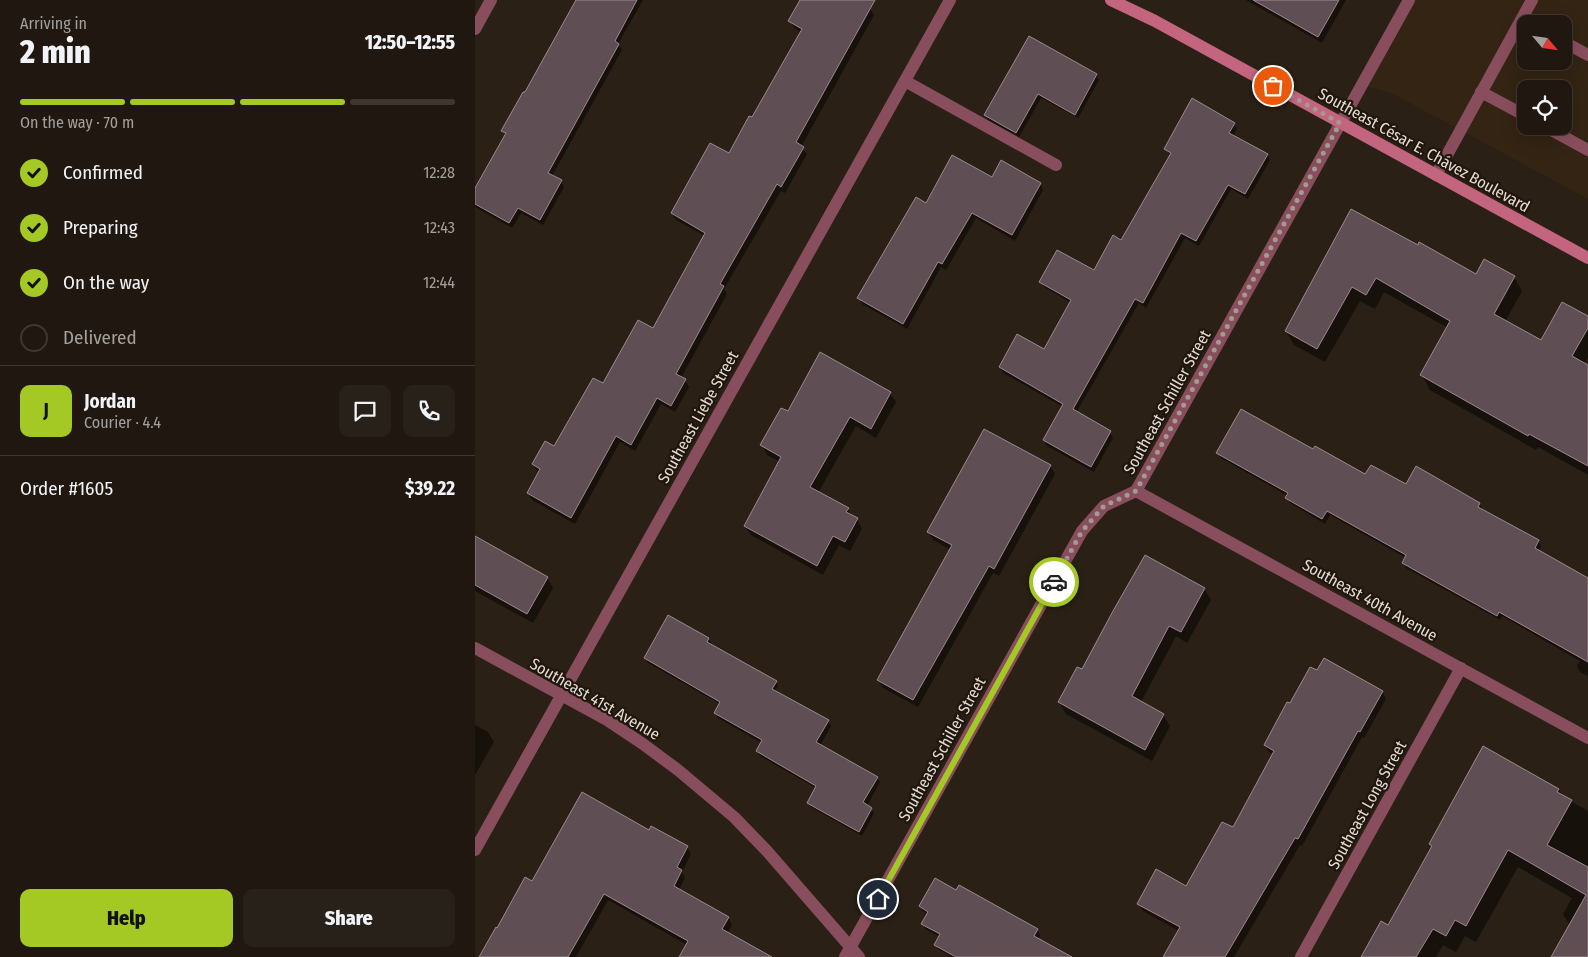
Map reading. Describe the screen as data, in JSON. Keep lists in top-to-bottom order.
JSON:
{
  "streets": {
    "main road": ["Southeast César E. Chávez Boulevard"],
    "street": [
      "Southeast Schiller Street",
      "Southeast Liebe Street",
      "Southeast 40th Avenue",
      "Southeast 41st Avenue",
      "Southeast Long Street"
    ]
  },
  "crossings": [
    ["Southeast César E. Chávez Boulevard", "Southeast Schiller Street"],
    ["Southeast Schiller Street", "Southeast 40th Avenue"],
    ["Southeast Schiller Street", "Southeast 41st Avenue"],
    ["Southeast Liebe Street", "Southeast 41st Avenue"],
    ["Southeast 40th Avenue", "Southeast Long Street"]
  ],
  "north": "bottom right",
  "page": {
    "heading": ["2 min", "Arriving in", "12:50–12:55"],
    "panel": [
      "Jordan",
      "Courier · 4.4",
      "Order #1605",
      "$39.22"
    ],
    "bar": "On the way · 70 m",
    "list": [
      ["Confirmed", "12:28"],
      ["Preparing", "12:43"],
      ["On the way", "12:44"],
      "Delivered"
    ],
    "round": "J",
    "buttons": ["Help", "Share"]
  }
}
